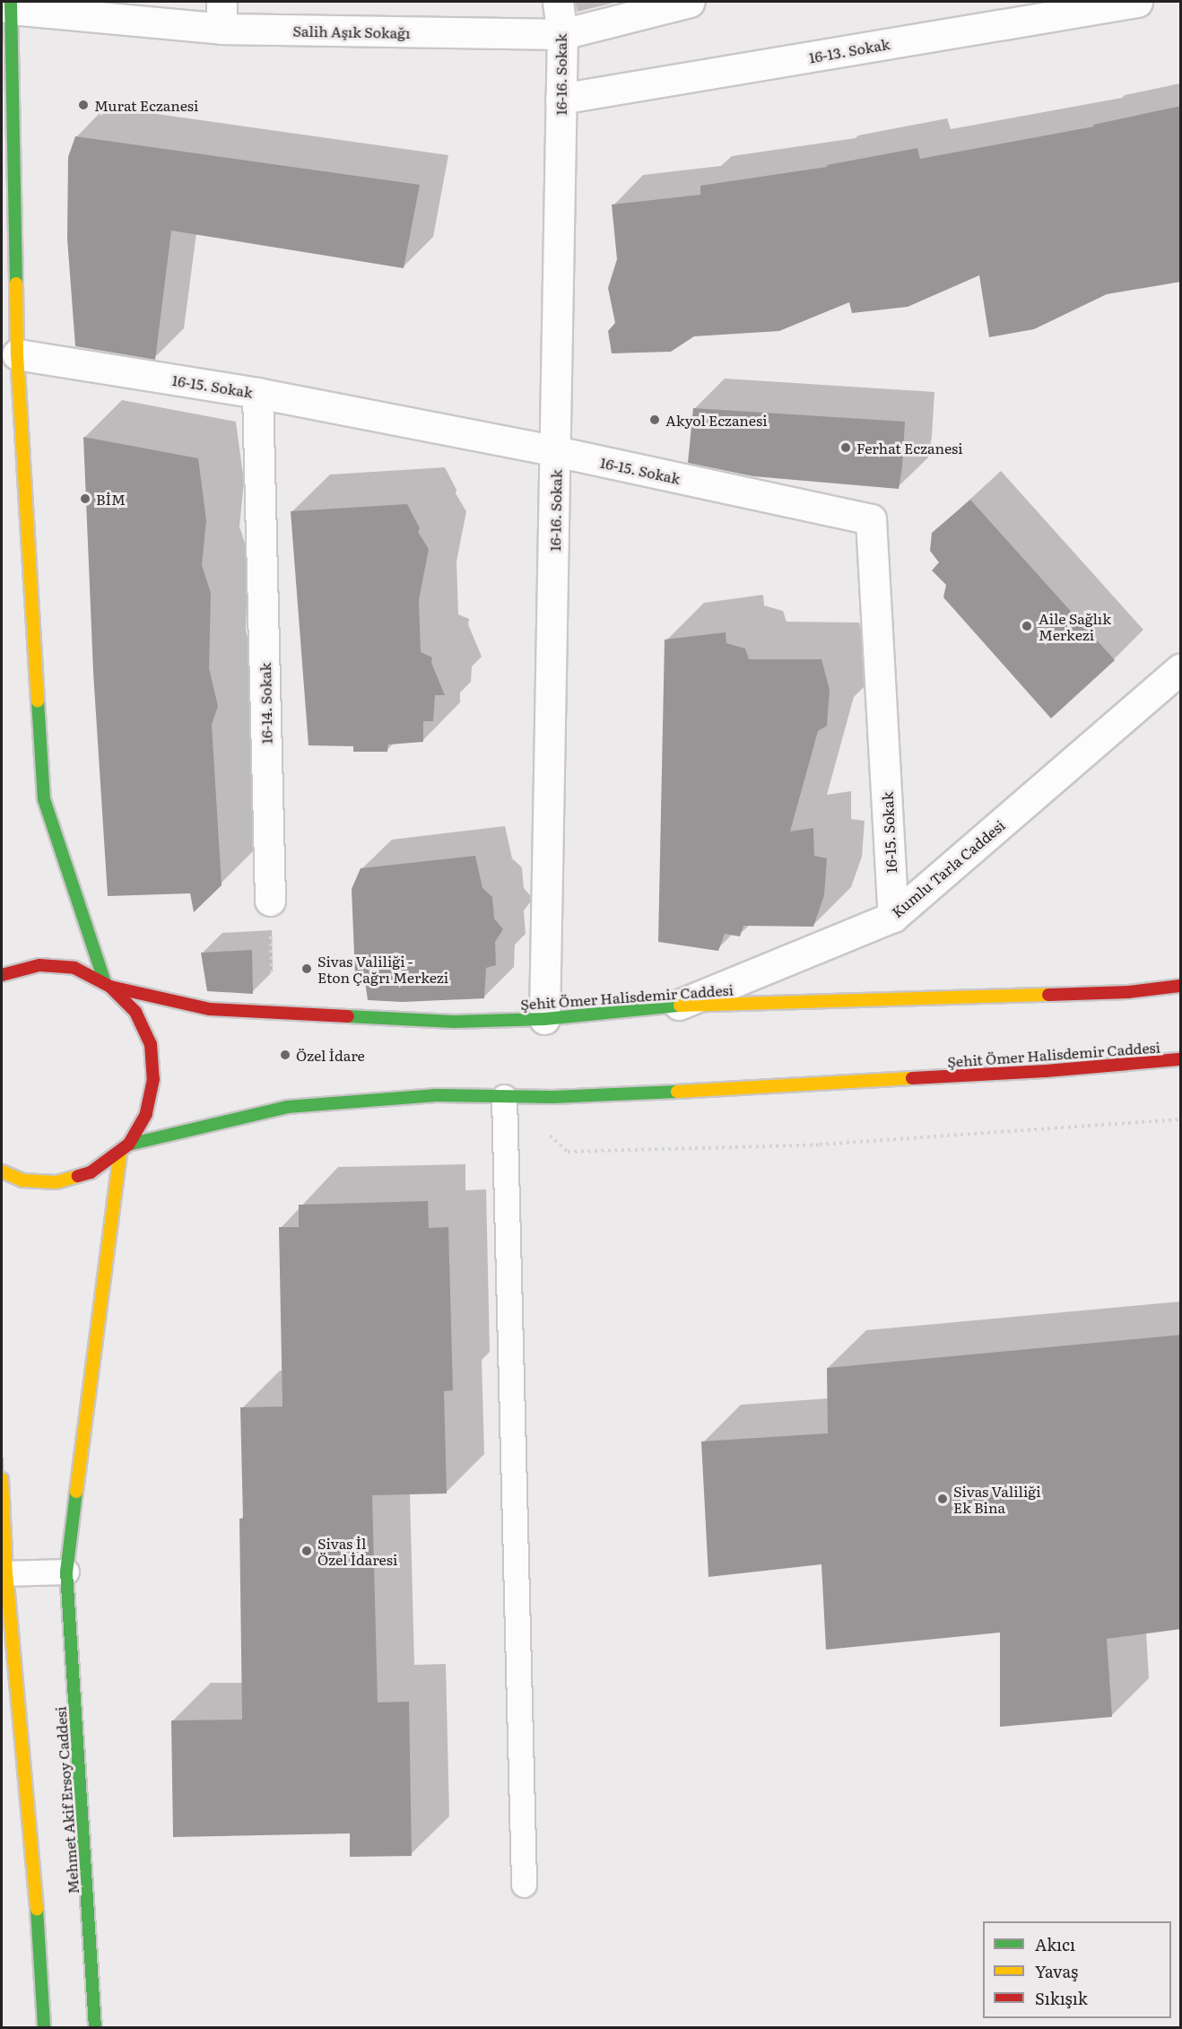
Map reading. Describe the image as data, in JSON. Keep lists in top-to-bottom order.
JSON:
{
  "streets": {
    "main road": ["Şehit Ömer Halisdemir Caddesi", "Mehmet Akif Ersoy Caddesi"],
    "street": [
      "Salih Aşık Sokağı",
      "16-13. Sokak",
      "16-16. Sokak",
      "16-15. Sokak",
      "16-14. Sokak",
      "Kumlu Tarla Caddesi"
    ]
  },
  "crossings": [
    ["Salih Aşık Sokağı", "16-16. Sokak"],
    ["16-13. Sokak", "16-16. Sokak"],
    ["16-16. Sokak", "16-15. Sokak"],
    ["16-16. Sokak", "Şehit Ömer Halisdemir Caddesi"],
    ["16-15. Sokak", "16-14. Sokak"],
    ["16-15. Sokak", "Kumlu Tarla Caddesi"],
    ["Kumlu Tarla Caddesi", "Şehit Ömer Halisdemir Caddesi"],
    ["Şehit Ömer Halisdemir Caddesi", "Mehmet Akif Ersoy Caddesi"]
  ],
  "places": [
    "Murat Eczanesi",
    "Akyol Eczanesi",
    "Ferhat Eczanesi",
    "BİM",
    "Aile Sağlık Merkezi",
    "Sivas Valiliği - Eton Çağrı Merkezi",
    "Özel İdare",
    "Sivas Valiliği Ek Bina",
    "Sivas İl Özel İdaresi"
  ],
  "legend": ["Akıcı", "Yavaş", "Sıkışık"]
}
